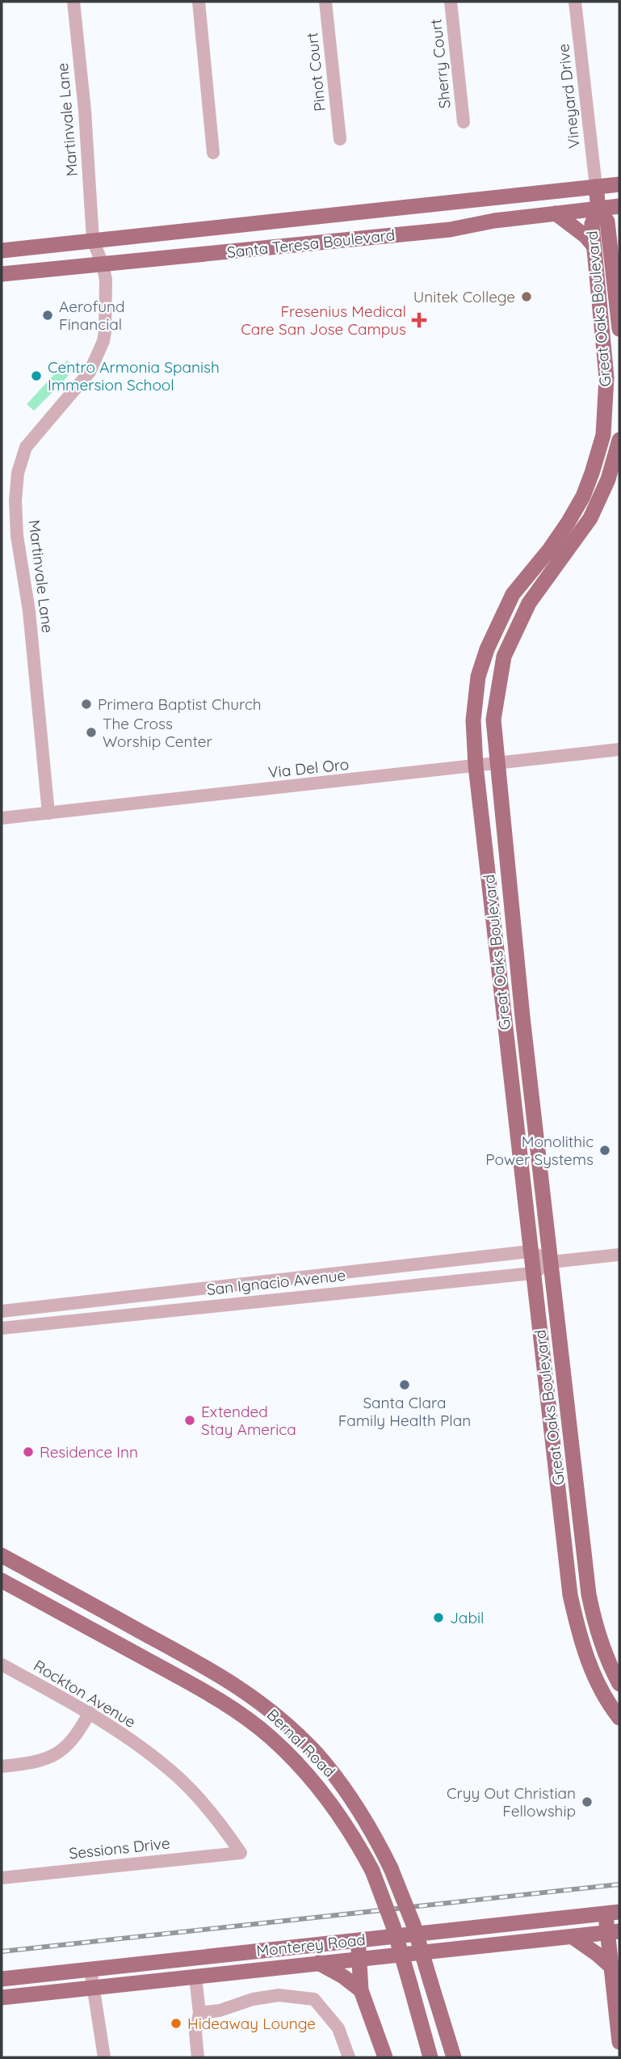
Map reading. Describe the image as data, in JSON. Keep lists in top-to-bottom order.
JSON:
{
  "streets": {
    "main road": [
      "Santa Teresa Boulevard",
      "Great Oaks Boulevard",
      "Bernal Road",
      "Monterey Road"
    ],
    "street": [
      "Sherry Court",
      "Pinot Court",
      "Vineyard Drive",
      "Martinvale Lane",
      "Via Del Oro",
      "San Ignacio Avenue",
      "Rockton Avenue",
      "Sessions Drive"
    ]
  },
  "crossings": [
    ["Vineyard Drive", "Santa Teresa Boulevard"],
    ["Vineyard Drive", "Great Oaks Boulevard"],
    ["Martinvale Lane", "Santa Teresa Boulevard"],
    ["Martinvale Lane", "Via Del Oro"],
    ["Santa Teresa Boulevard", "Great Oaks Boulevard"],
    ["Great Oaks Boulevard", "Via Del Oro"],
    ["Great Oaks Boulevard", "San Ignacio Avenue"],
    ["Rockton Avenue", "Sessions Drive"]
  ],
  "places": {
    "other": [
      "Unitek College",
      "Aerofund Financial",
      "Centro Armonia Spanish Immersion School",
      "Primera Baptist Church",
      "The Cross Worship Center",
      "Monolithic Power Systems",
      "Santa Clara Family Health Plan",
      "Extended Stay America",
      "Residence Inn",
      "Jabil",
      "Cryy Out Christian Fellowship",
      "Hideaway Lounge"
    ],
    "health": ["Fresenius Medical Care San Jose Campus"]
  }
}
